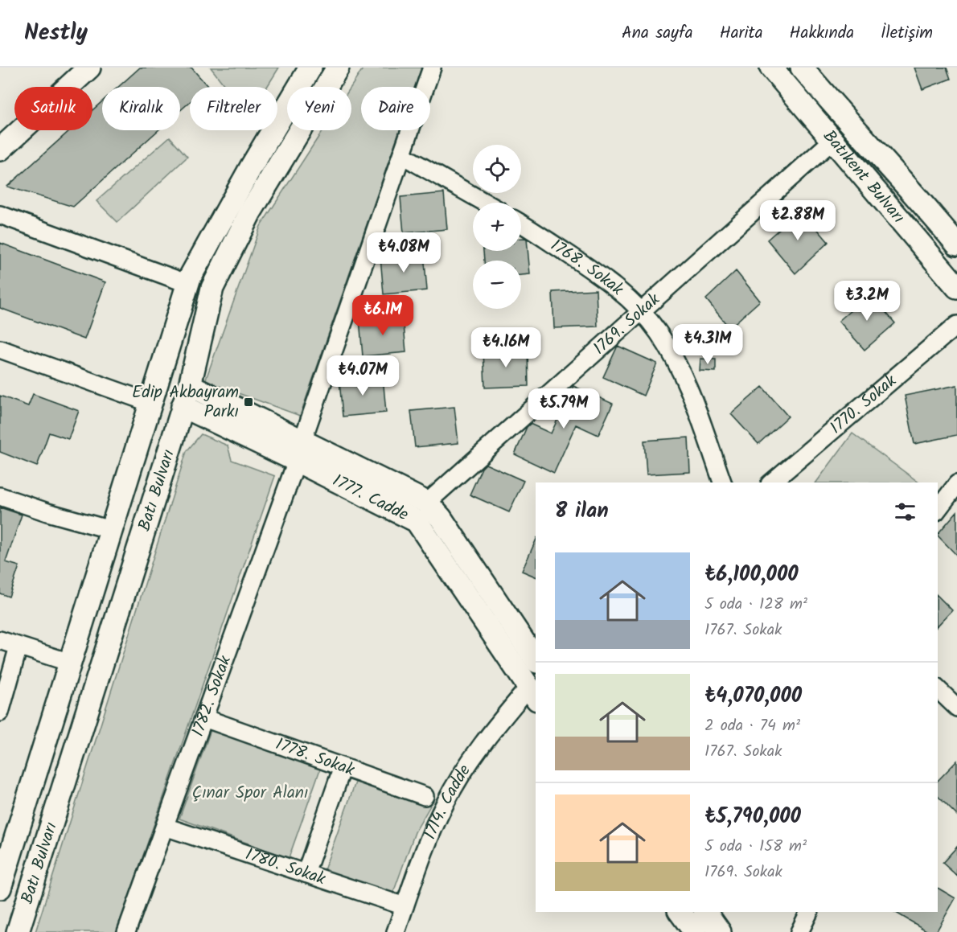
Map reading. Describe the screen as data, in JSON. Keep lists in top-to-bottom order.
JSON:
{
  "streets": {
    "main road": ["Batıkent Bulvarı", "Batı Bulvarı", "1777. Cadde"],
    "street": [
      "1768. Sokak",
      "1769. Sokak",
      "1770. Sokak",
      "1782. Sokak",
      "1778. Sokak",
      "1714. Cadde",
      "1780. Sokak"
    ]
  },
  "crossings": [
    ["1768. Sokak", "1769. Sokak"],
    ["1769. Sokak", "1777. Cadde"],
    ["Batı Bulvarı", "1777. Cadde"],
    ["1777. Cadde", "1782. Sokak"],
    ["1777. Cadde", "1714. Cadde"],
    ["1782. Sokak", "1778. Sokak"],
    ["1782. Sokak", "1780. Sokak"],
    ["1714. Cadde", "1780. Sokak"]
  ],
  "parks": ["Çınar Spor Alanı"],
  "places": {
    "transit": ["Edip Akbayram Parkı"]
  },
  "page": {
    "header": "Nestly",
    "nav": [
      "Ana sayfa",
      "Harita",
      "Hakkında",
      "İletişim"
    ],
    "chip": [
      "Satılık",
      "Kiralık",
      "Filtreler",
      "Yeni",
      "Daire"
    ],
    "map_buttons": ["+", "−"],
    "price": [
      "₺2.88M",
      "₺4.08M",
      "₺3.2M",
      "₺6.1M",
      "₺4.31M",
      "₺4.16M",
      "₺4.07M",
      "₺5.79M"
    ],
    "heading": "8 ilan",
    "list": [
      {
        "name": "₺6,100,000",
        "note": "5 oda · 128 m² · 1767. Sokak"
      },
      {
        "name": "₺4,070,000",
        "note": "2 oda · 74 m² · 1767. Sokak"
      },
      {
        "name": "₺5,790,000",
        "note": "5 oda · 158 m² · 1769. Sokak"
      }
    ]
  }
}
